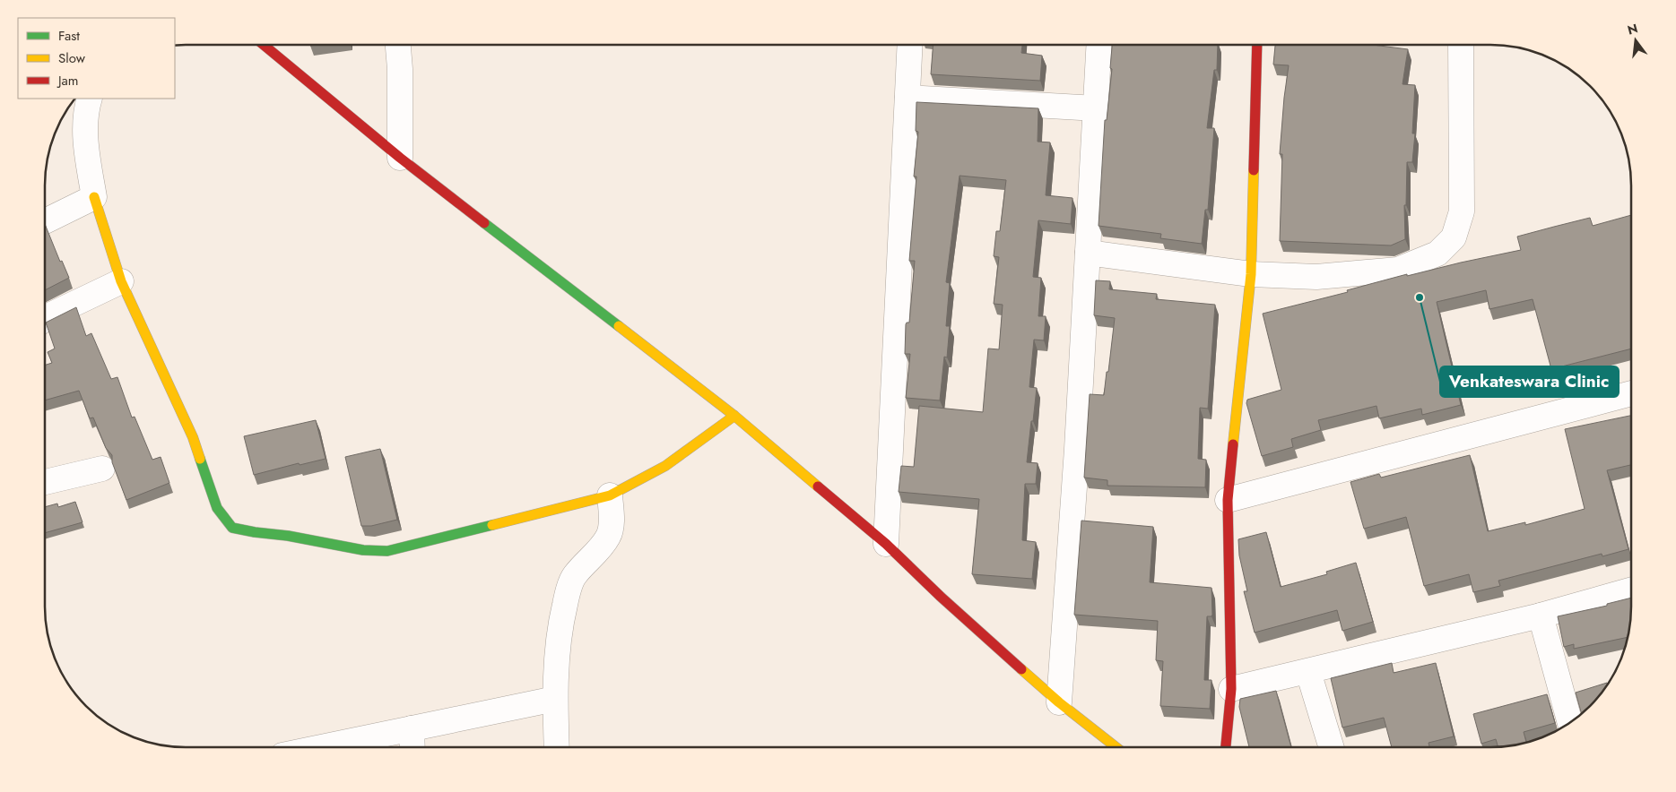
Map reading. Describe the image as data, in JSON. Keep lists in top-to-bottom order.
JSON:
{
  "places": ["Venkateswara Clinic"],
  "legend": ["Fast", "Slow", "Jam"],
  "north": "top"
}
